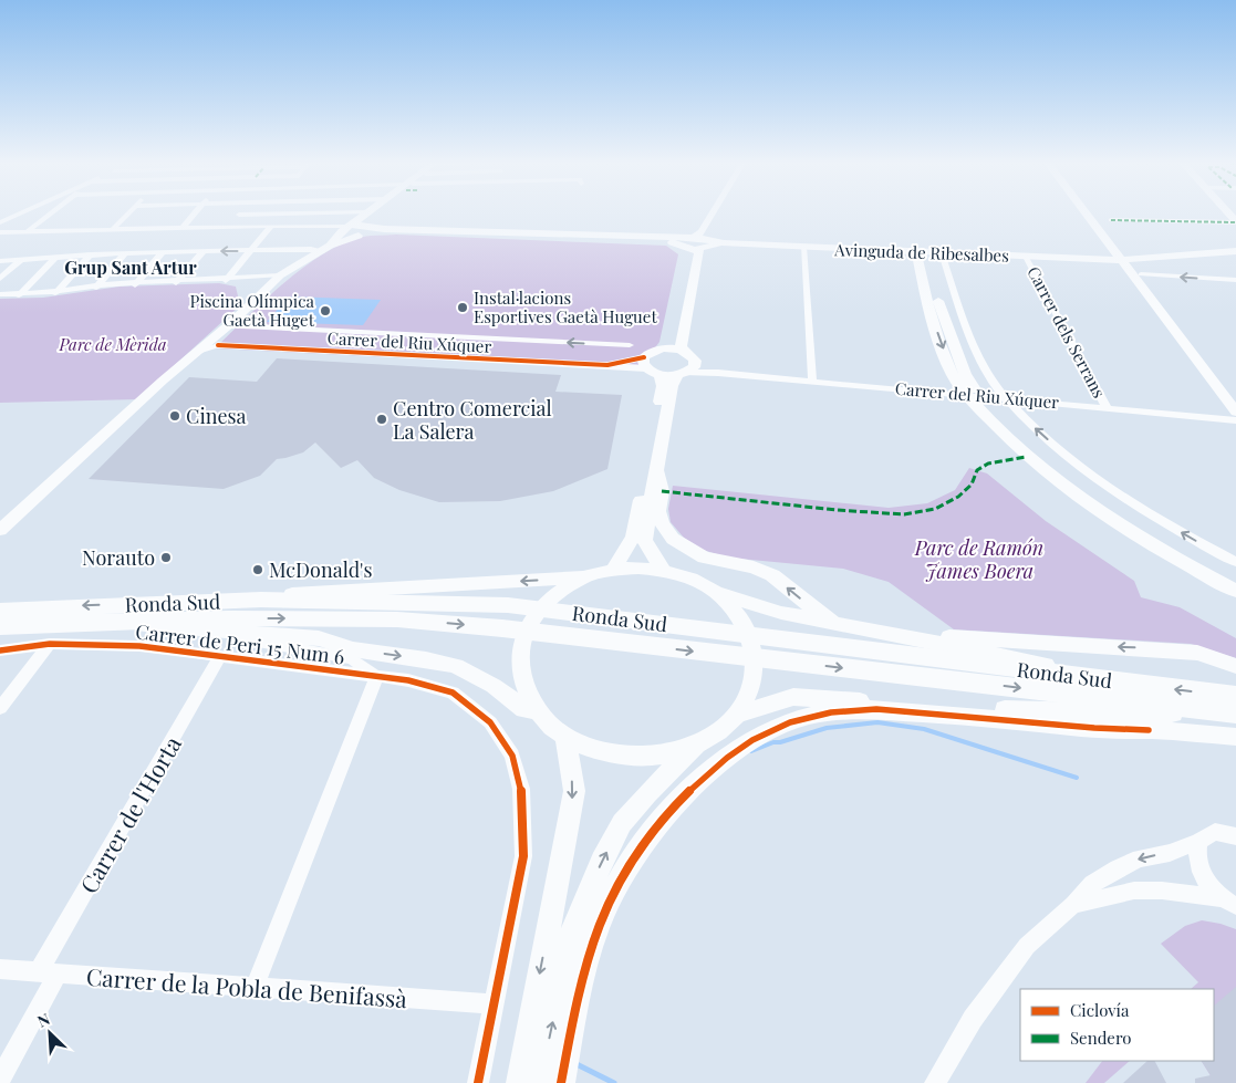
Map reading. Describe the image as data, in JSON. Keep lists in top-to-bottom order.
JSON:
{
  "streets": {
    "main road": ["Avinguda de Ribesalbes", "Ronda Sud"],
    "street": [
      "Carrer dels Serrans",
      "Carrer del Riu Xúquer",
      "Carrer de Peri 15 Num 6",
      "Carrer de l'Horta",
      "Carrer de la Pobla de Benifassà"
    ]
  },
  "crossings": [
    ["Avinguda de Ribesalbes", "Carrer dels Serrans"],
    ["Avinguda de Ribesalbes", "Carrer del Riu Xúquer"],
    ["Carrer dels Serrans", "Carrer del Riu Xúquer"],
    ["Carrer de Peri 15 Num 6", "Carrer de l'Horta"],
    ["Carrer de Peri 15 Num 6", "Carrer de la Pobla de Benifassà"],
    ["Carrer de l'Horta", "Carrer de la Pobla de Benifassà"]
  ],
  "districts": ["Grup Sant Artur"],
  "parks": ["Parc de Mèrida", "Parc de Ramón James Boera"],
  "places": [
    "Instal·lacions Esportives Gaetà Huguet",
    "Piscina Olímpica Gaetà Huget",
    "Cinesa",
    "Centro Comercial La Salera",
    "Norauto",
    "McDonald's"
  ],
  "legend": ["Ciclovía", "Sendero"],
  "north": "top left"
}
